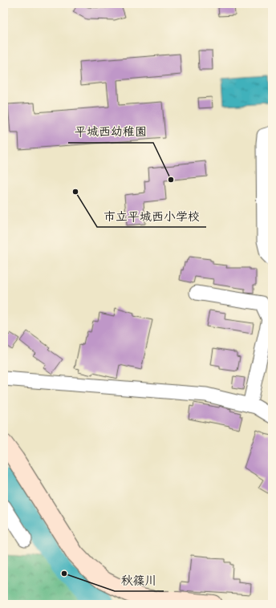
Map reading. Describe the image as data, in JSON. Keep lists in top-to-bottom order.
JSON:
{
  "places": ["平城西幼稚園", "市立平城西小学校", "秋篠川"]
}
